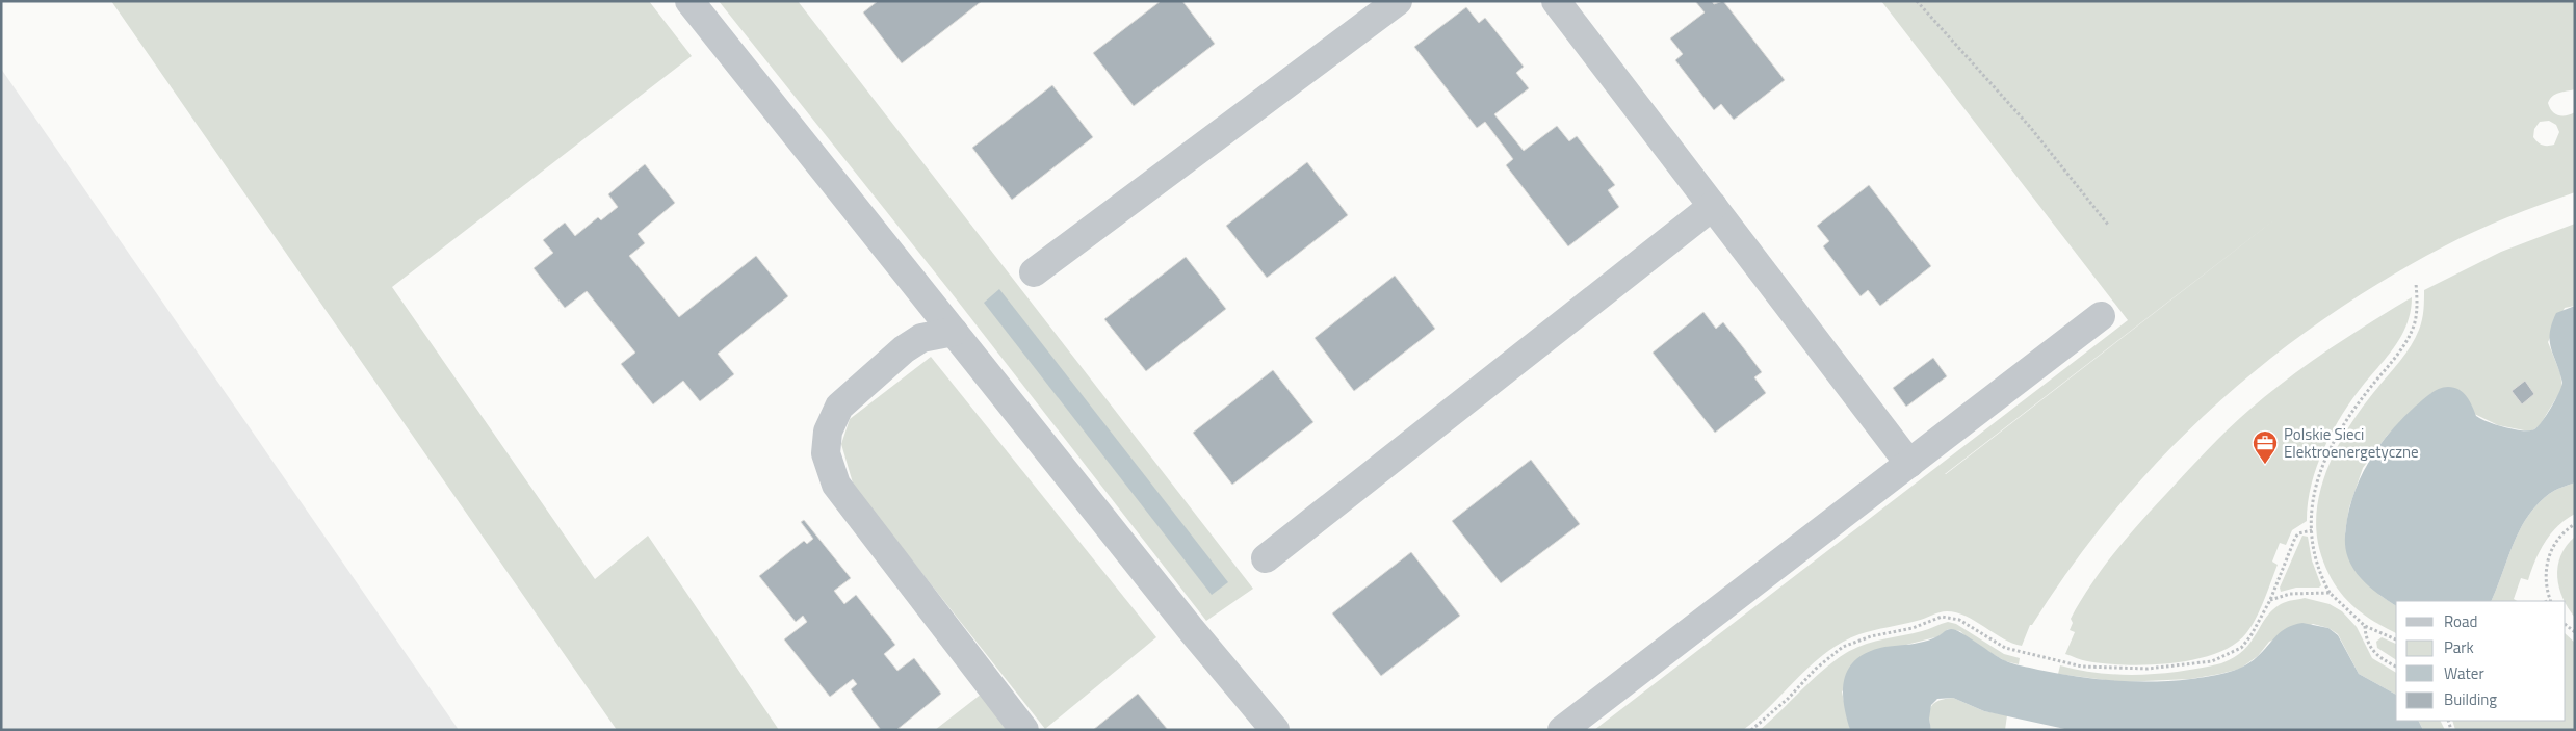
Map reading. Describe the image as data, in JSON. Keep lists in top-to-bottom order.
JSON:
{
  "places": {
    "office": ["Polskie Sieci Elektroenergetyczne"]
  },
  "legend": [
    "Road",
    "Park",
    "Water",
    "Building"
  ]
}
